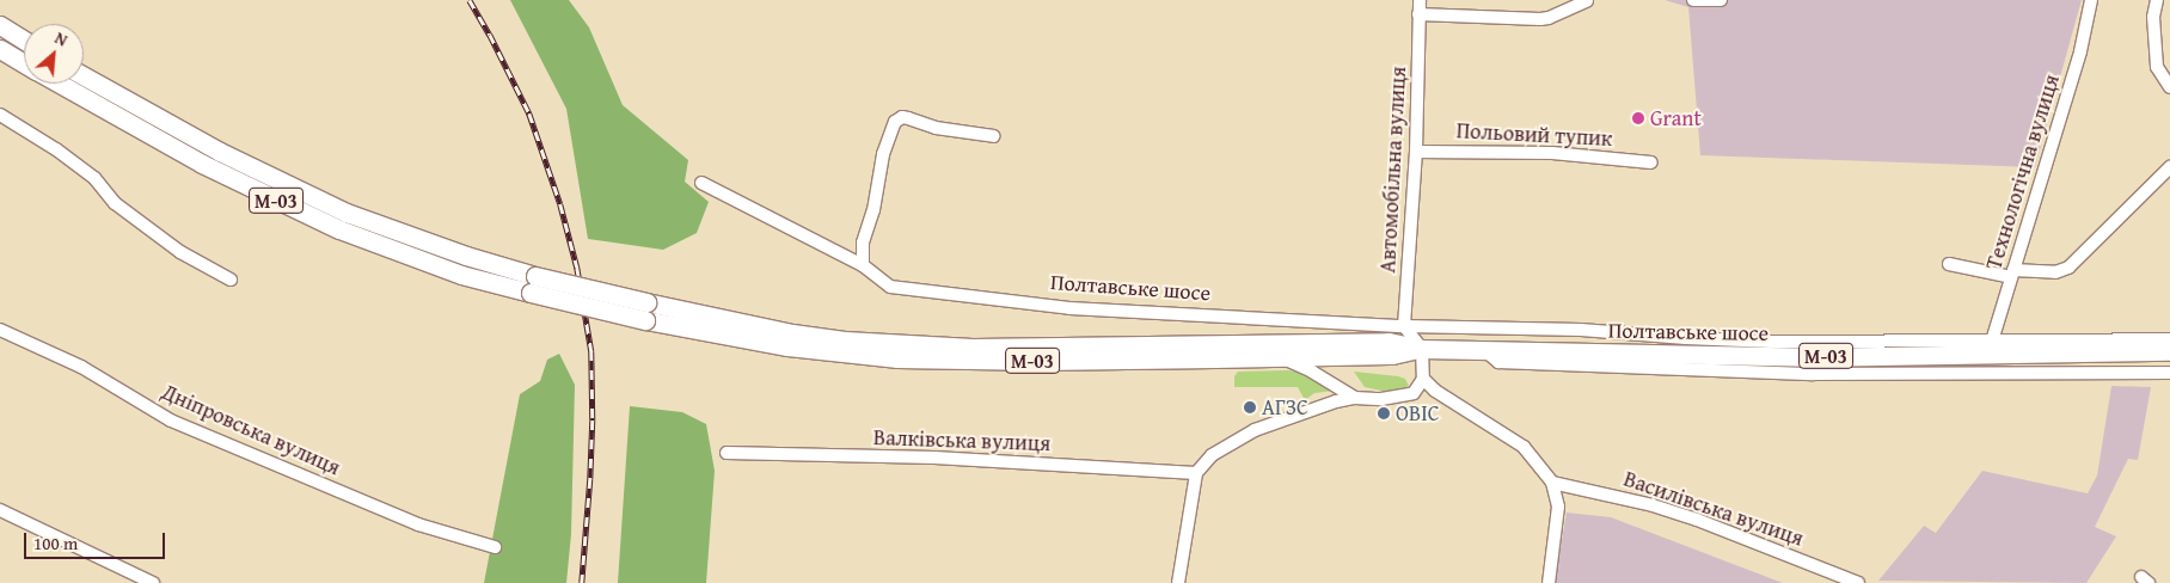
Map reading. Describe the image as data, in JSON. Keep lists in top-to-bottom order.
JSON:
{
  "streets": {
    "highway": ["М-03", "Полтавське шосе"],
    "street": [
      "Польовий тупик",
      "Автомобільна вулиця",
      "Технологічна вулиця",
      "Дніпровська вулиця",
      "Валківська вулиця",
      "Василівська вулиця"
    ]
  },
  "crossings": [
    ["Польовий тупик", "Автомобільна вулиця"],
    ["Автомобільна вулиця", "Полтавське шосе"],
    ["Технологічна вулиця", "Полтавське шосе"],
    ["М-03", "Полтавське шосе"]
  ],
  "places": ["Grant", "АГЗС", "ОВІС"],
  "scale_bar": "100 m",
  "north": "top right"
}
